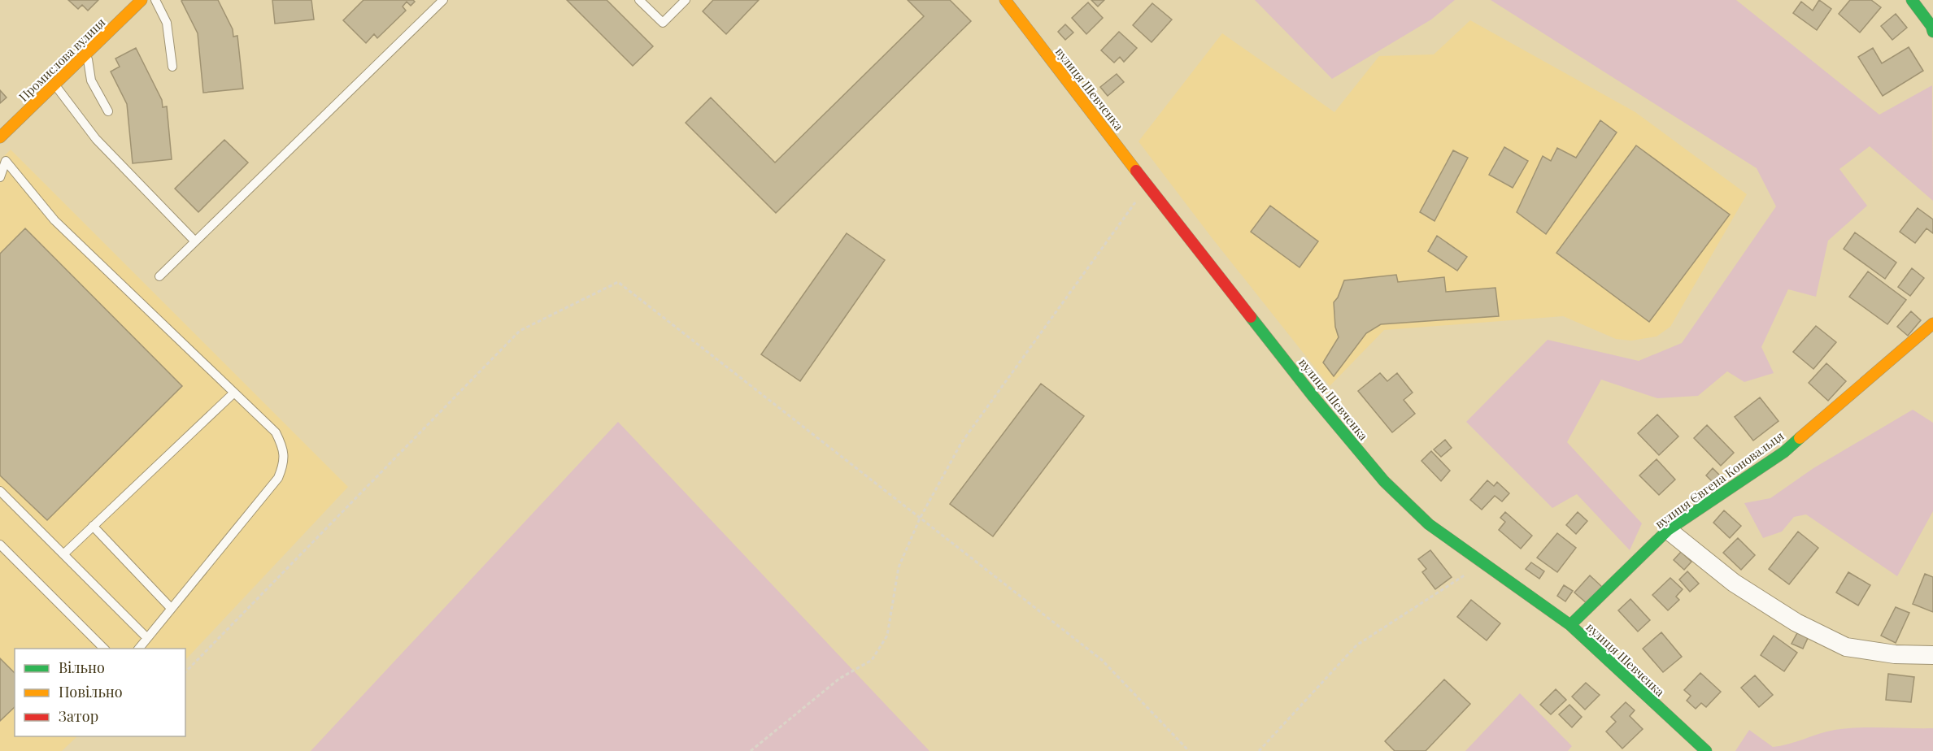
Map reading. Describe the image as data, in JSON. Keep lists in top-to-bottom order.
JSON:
{
  "streets": {
    "street": ["Промислова вулиця", "вулиця Шевченка", "вулиця Євгена Коновальця"]
  },
  "crossings": [
    ["вулиця Шевченка", "вулиця Євгена Коновальця"]
  ],
  "legend": ["Вільно", "Повільно", "Затор"]
}
